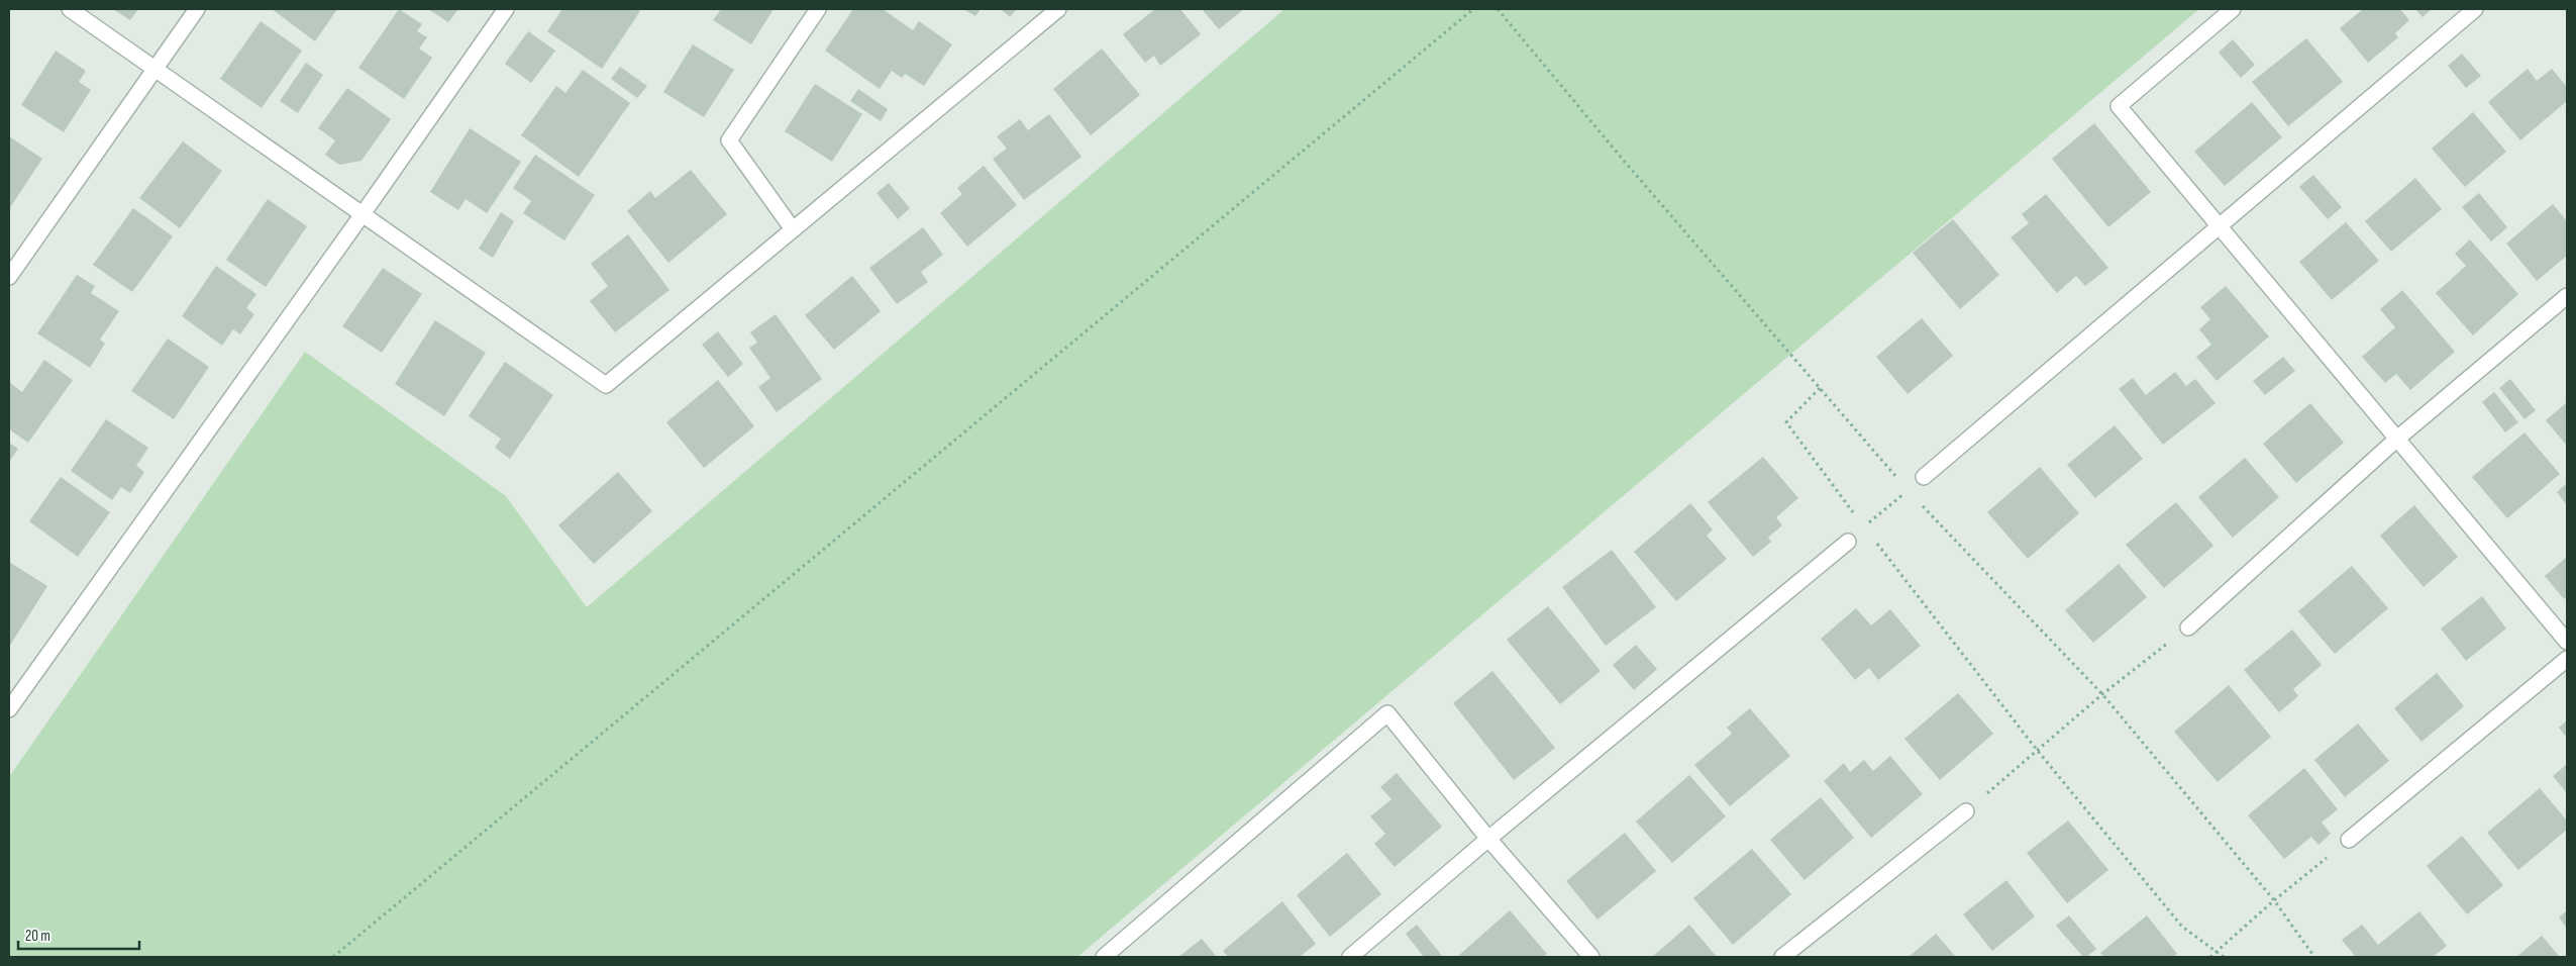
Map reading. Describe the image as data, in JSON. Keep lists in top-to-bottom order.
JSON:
{
  "scale_bar": "20 m"
}
